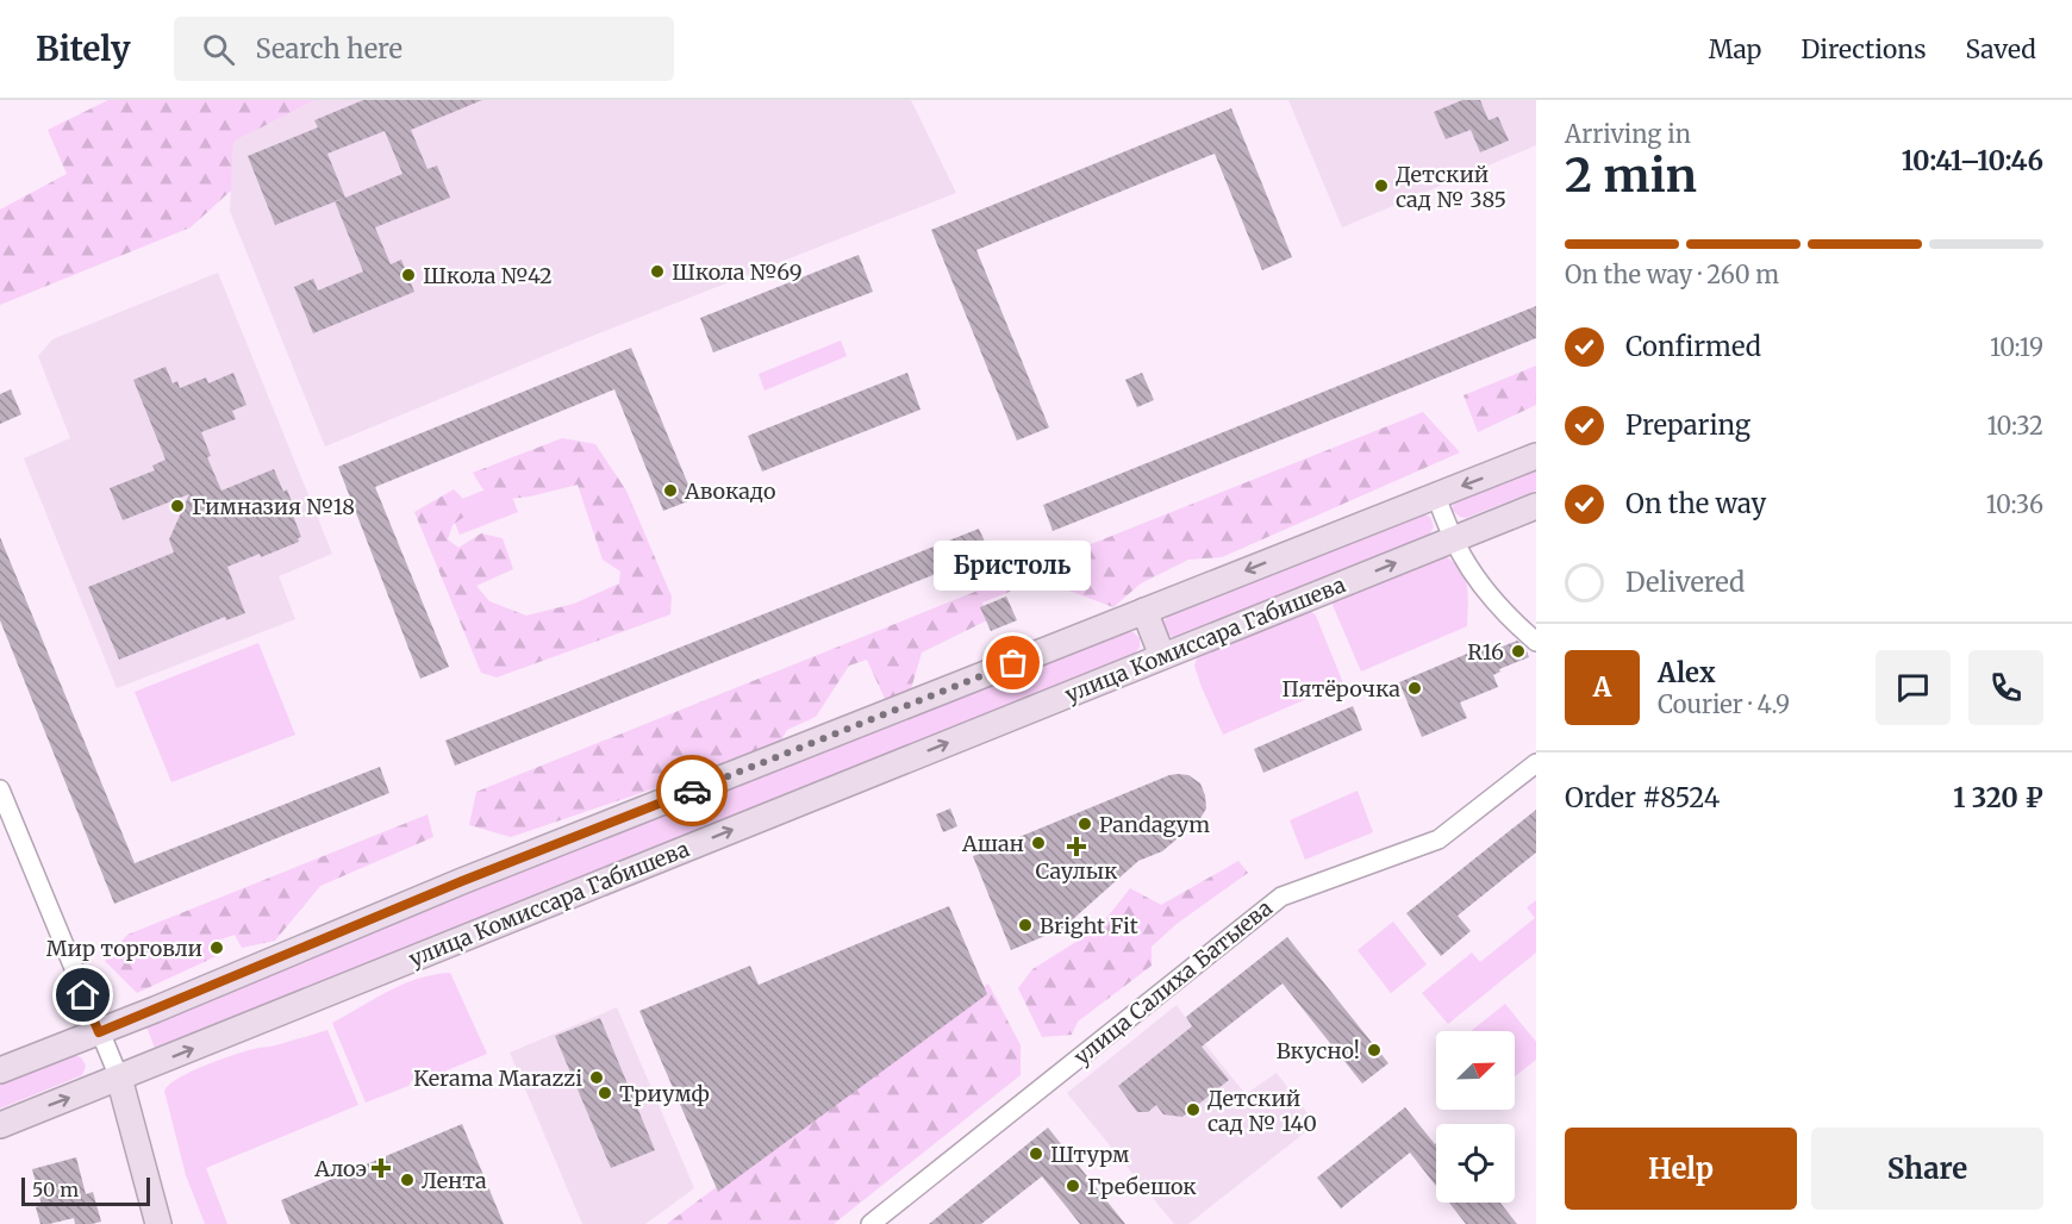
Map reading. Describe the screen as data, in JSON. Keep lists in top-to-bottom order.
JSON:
{
  "streets": {
    "street": ["улица Комиссара Габишева", "улица Салиха Батыева"]
  },
  "places": {
    "other": [
      "Детский сад № 385",
      "Школа №69",
      "Школа №42",
      "Авокадо",
      "Гимназия №18",
      "R16",
      "Бристоль",
      "Пятёрочка",
      "Pandagym",
      "Ашан",
      "Bright Fit",
      "Мир торговли",
      "Вкусно!",
      "Kerama Marazzi",
      "Триумф",
      "Детский сад № 140",
      "Штурм",
      "Лента",
      "Гребешок"
    ],
    "health": ["Саулык", "Алоэ"]
  },
  "scale_bar": "50 m",
  "north": "top right",
  "page": {
    "header": "Bitely",
    "search": "Search here",
    "nav": ["Map", "Directions", "Saved"],
    "heading": ["2 min", "Arriving in", "10:41–10:46"],
    "panel": [
      "Alex",
      "Courier · 4.9",
      "Order #8524",
      "1 320 ₽"
    ],
    "bar": "On the way · 260 m",
    "list": [
      ["Confirmed", "10:19"],
      ["Preparing", "10:32"],
      ["On the way", "10:36"],
      "Delivered"
    ],
    "bubble": "Бристоль",
    "round": "A",
    "buttons": ["Help", "Share"],
    "scale": "50 m"
  }
}
